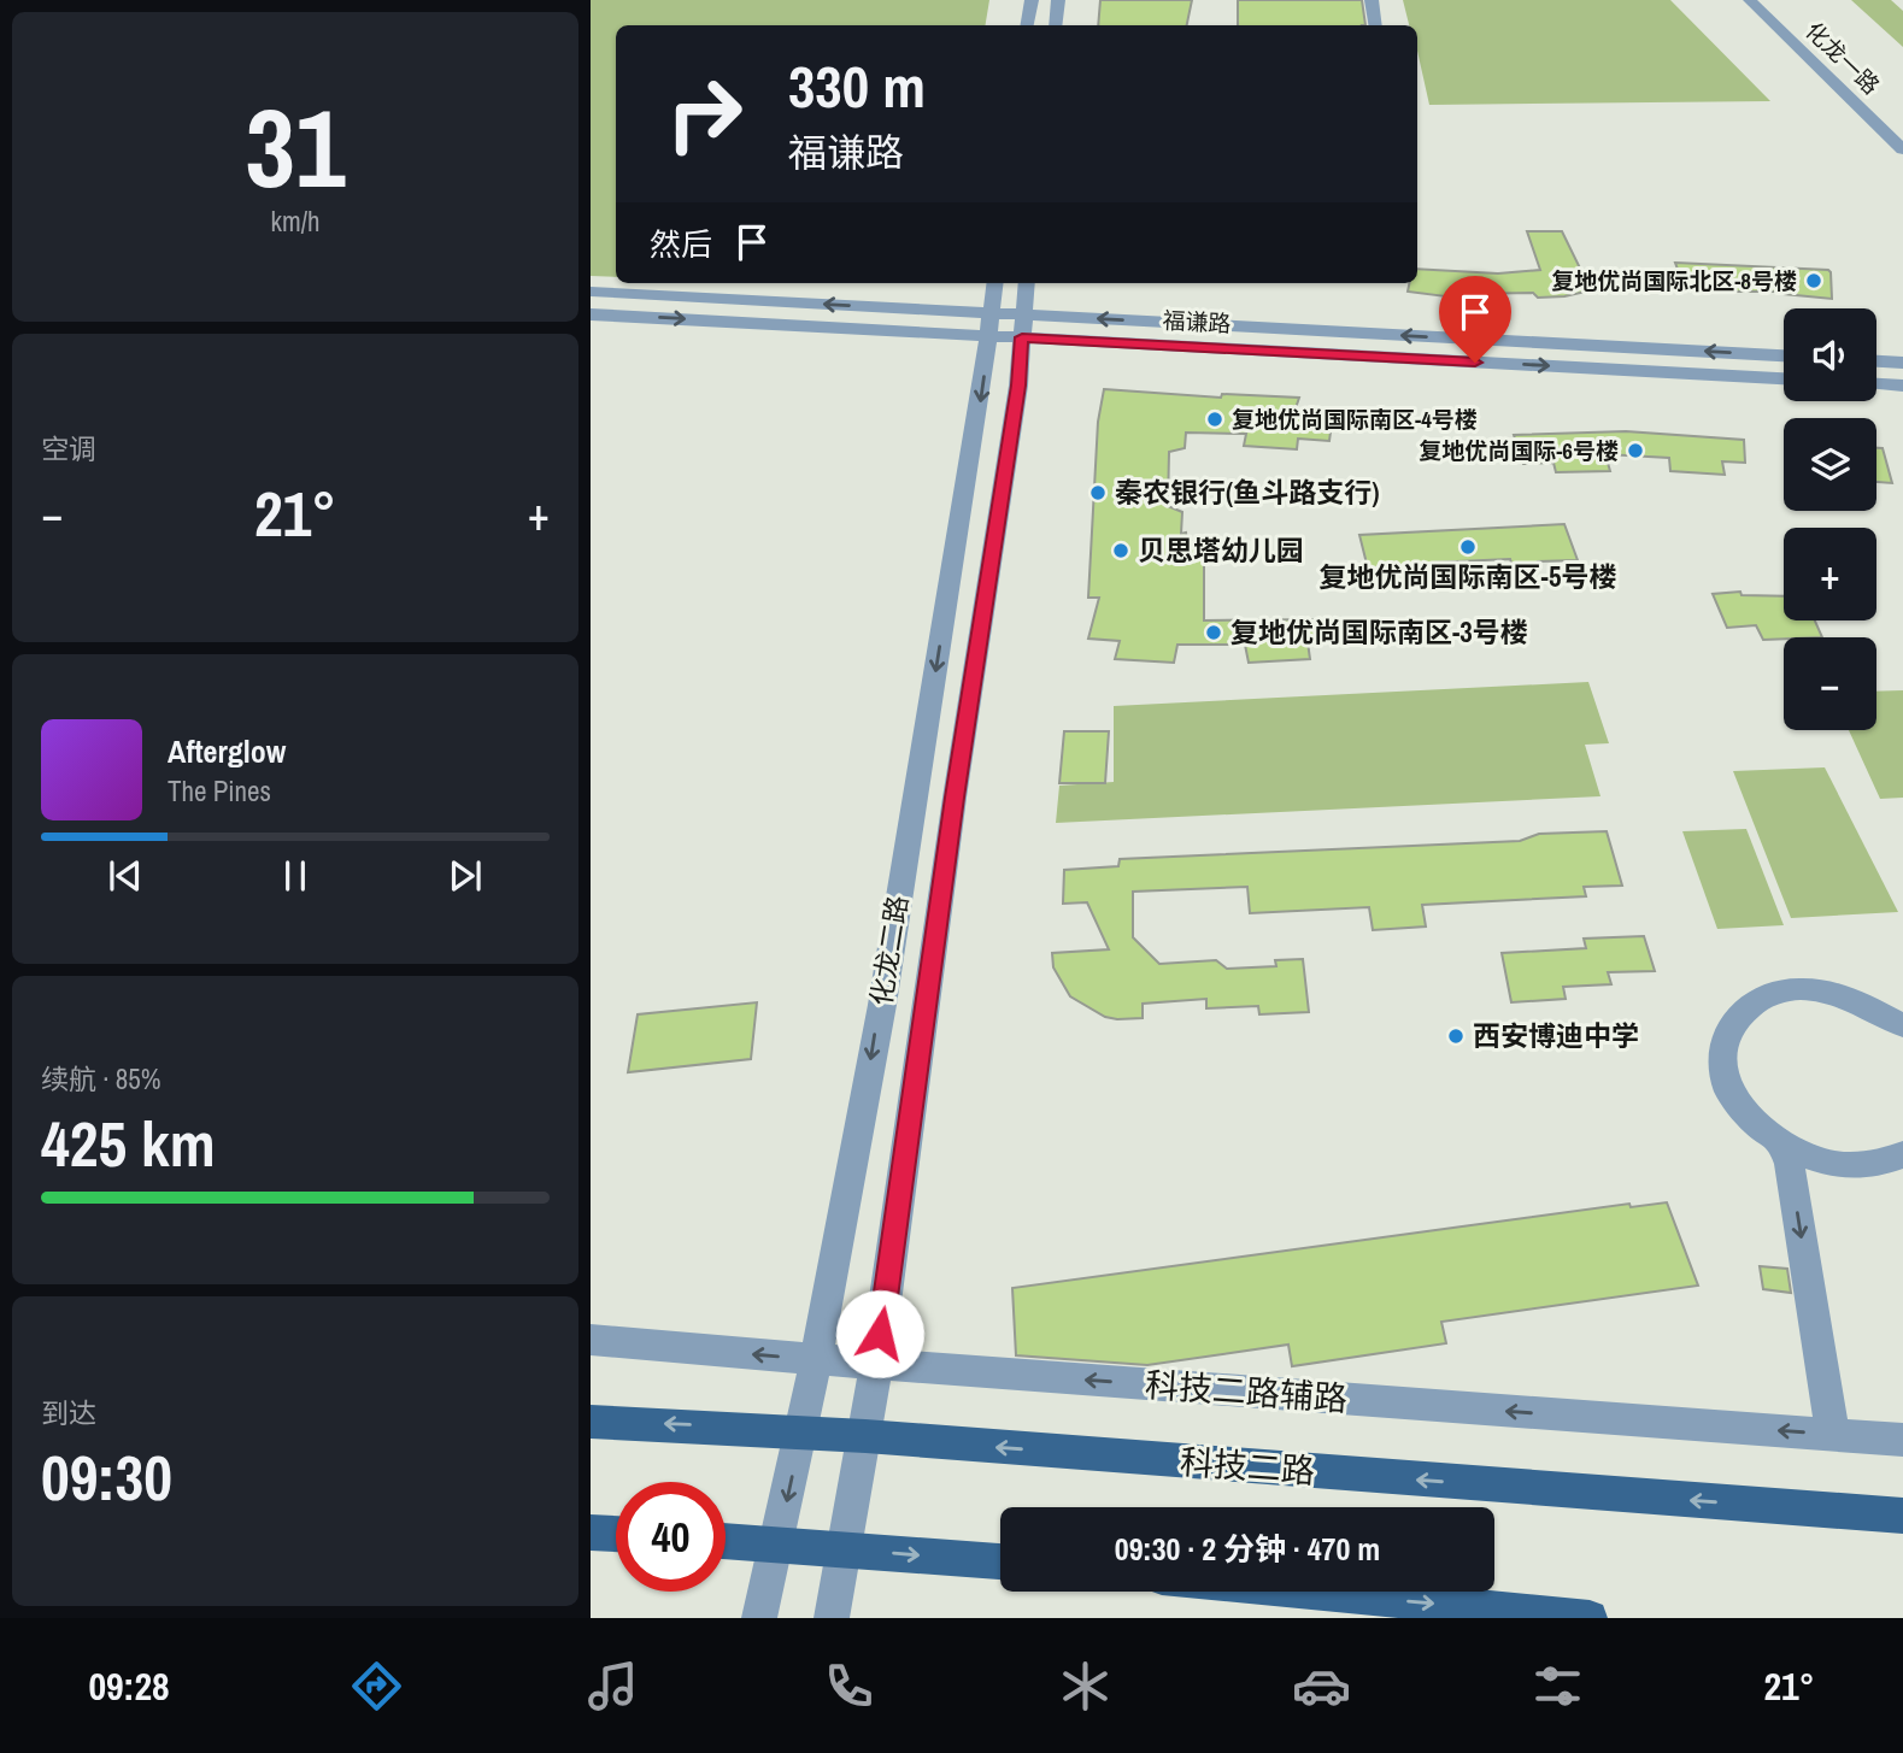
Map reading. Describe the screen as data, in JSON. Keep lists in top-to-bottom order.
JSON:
{
  "streets": {
    "main road": ["科技二路"],
    "street": [
      "化龙一路",
      "福谦路",
      "化龙二路",
      "科技二路辅路"
    ]
  },
  "crossings": [
    ["福谦路", "化龙二路"],
    ["化龙二路", "科技二路辅路"],
    ["化龙二路", "科技二路"]
  ],
  "one_way": ["科技二路辅路"],
  "places": [
    "复地优尚国际北区-8号楼",
    "复地优尚国际南区-4号楼",
    "复地优尚国际-6号楼",
    "秦农银行(鱼斗路支行)",
    "复地优尚国际南区-5号楼",
    "贝思塔幼儿园",
    "复地优尚国际南区-3号楼",
    "西安博迪中学"
  ],
  "page": {
    "tile": [
      ["31", "km/h"],
      "空调",
      ["续航 · 85%", "425 km"],
      ["到达", "09:30"]
    ],
    "turn": ["330 m", "福谦路"],
    "then": "然后",
    "map_buttons": ["+", "−"],
    "heat": ["−", "21°", "+"],
    "song": ["Afterglow", "The Pines"],
    "limit": "40",
    "trip": "09:30 · 2 分钟 · 470 m",
    "tabs": ["09:28", "21°"]
  }
}
